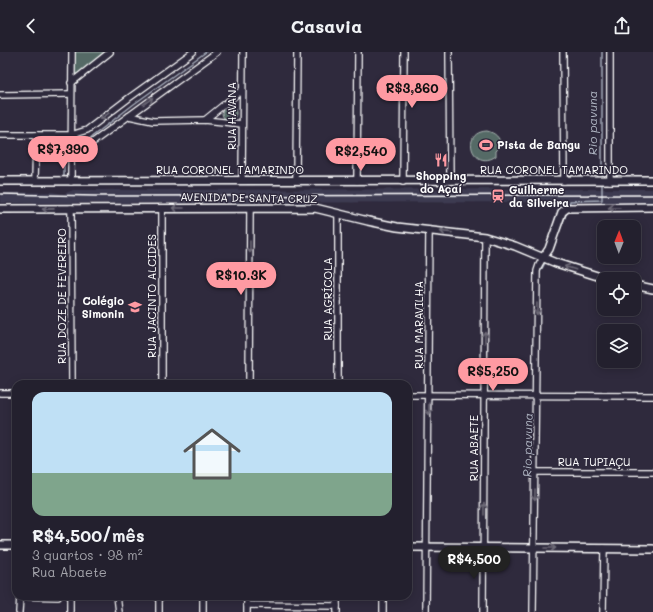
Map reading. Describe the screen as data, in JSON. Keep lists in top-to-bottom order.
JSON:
{
  "streets": {
    "main road": ["RUA CORONEL TAMARINDO", "AVENIDA DE SANTA CRUZ"],
    "street": [
      "RUA HAVANA",
      "RUA DOZE DE FEVEREIRO",
      "RUA JACINTO ALCIDES",
      "RUA AGRÍCOLA",
      "RUA MARAVILHA",
      "RUA ABAETE",
      "RUA TUPIAÇU"
    ]
  },
  "crossings": [
    ["RUA HAVANA", "RUA CORONEL TAMARINDO"],
    ["AVENIDA DE SANTA CRUZ", "RUA DOZE DE FEVEREIRO"],
    ["AVENIDA DE SANTA CRUZ", "RUA JACINTO ALCIDES"],
    ["AVENIDA DE SANTA CRUZ", "RUA AGRÍCOLA"],
    ["AVENIDA DE SANTA CRUZ", "RUA MARAVILHA"],
    ["AVENIDA DE SANTA CRUZ", "RUA ABAETE"]
  ],
  "one_way": ["AVENIDA DE SANTA CRUZ", "RUA MARAVILHA", "RUA ABAETE"],
  "water": ["Rio pavuna"],
  "places": {
    "sports": ["Pista de Bangu"],
    "restaurant": ["Shopping do Açaí"],
    "station": ["Guilherme da Silveira"],
    "school or university": ["Colégio Simonin"]
  },
  "north": "top",
  "page": {
    "header": "Casavia",
    "price": [
      "R$3,860",
      "R$7,390",
      "R$2,540",
      "R$10.3K",
      "R$5,250",
      "R$4,500"
    ],
    "list": [
      {
        "name": "R$4,500/mês",
        "note": "3 quartos · 98 m² · Rua Abaete"
      }
    ]
  }
}
